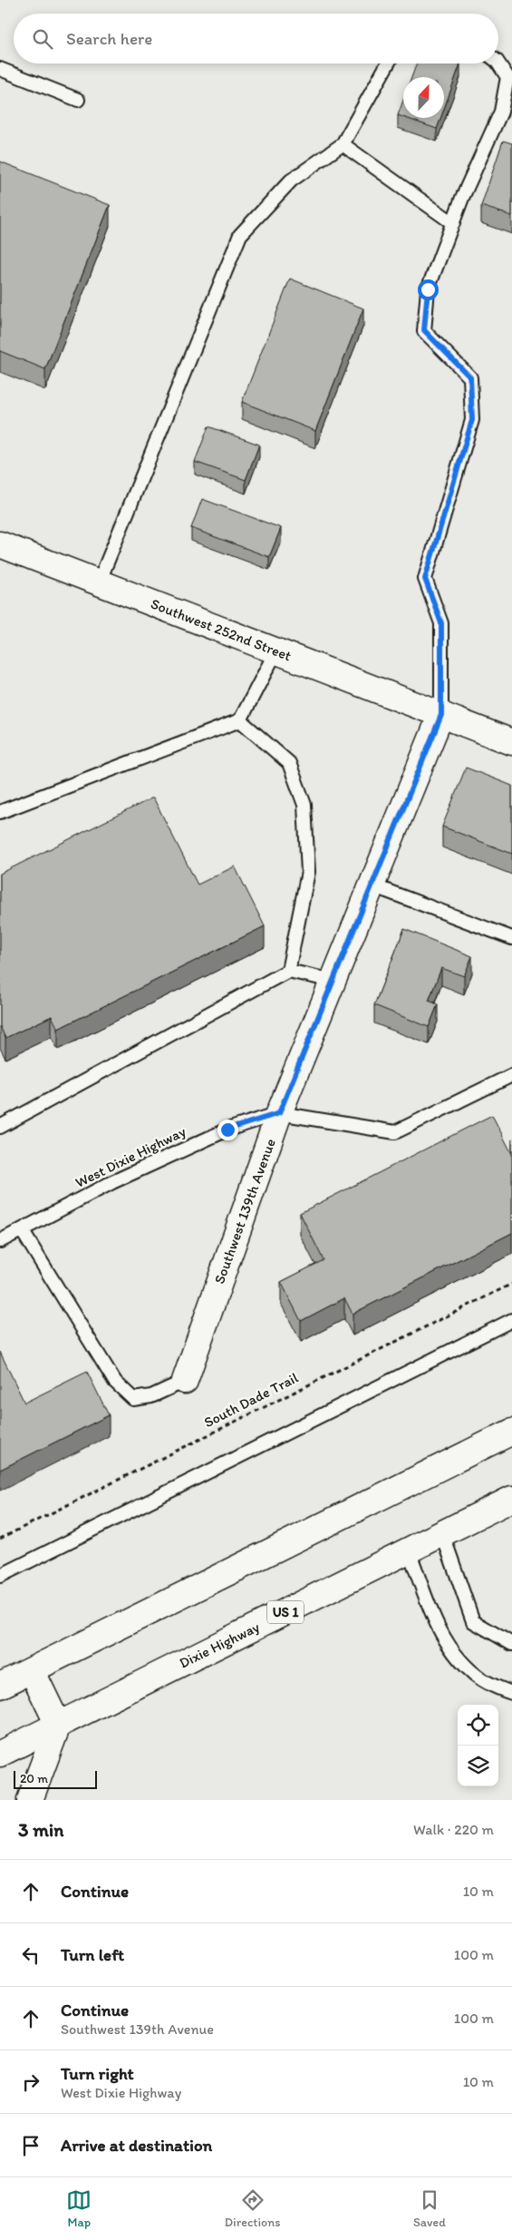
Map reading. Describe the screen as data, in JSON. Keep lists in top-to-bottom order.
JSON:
{
  "streets": {
    "main road": [
      "Southwest 252nd Street",
      "Southwest 139th Avenue",
      "US 1",
      "Dixie Highway"
    ],
    "lane": ["West Dixie Highway"],
    "path": ["South Dade Trail"]
  },
  "crossings": [
    ["Southwest 252nd Street", "Southwest 139th Avenue"],
    ["West Dixie Highway", "Southwest 139th Avenue"]
  ],
  "scale_bar": "20 m",
  "north": "top",
  "page": {
    "search": "Search here",
    "scale": "20 m",
    "heading": ["3 min", "Walk · 220 m"],
    "list": [
      ["Continue", "10 m"],
      ["Turn left", "100 m"],
      ["Continue", "Southwest 139th Avenue", "100 m"],
      ["Turn right", "West Dixie Highway", "10 m"],
      "Arrive at destination"
    ],
    "nav": ["Map", "Directions", "Saved"]
  }
}
